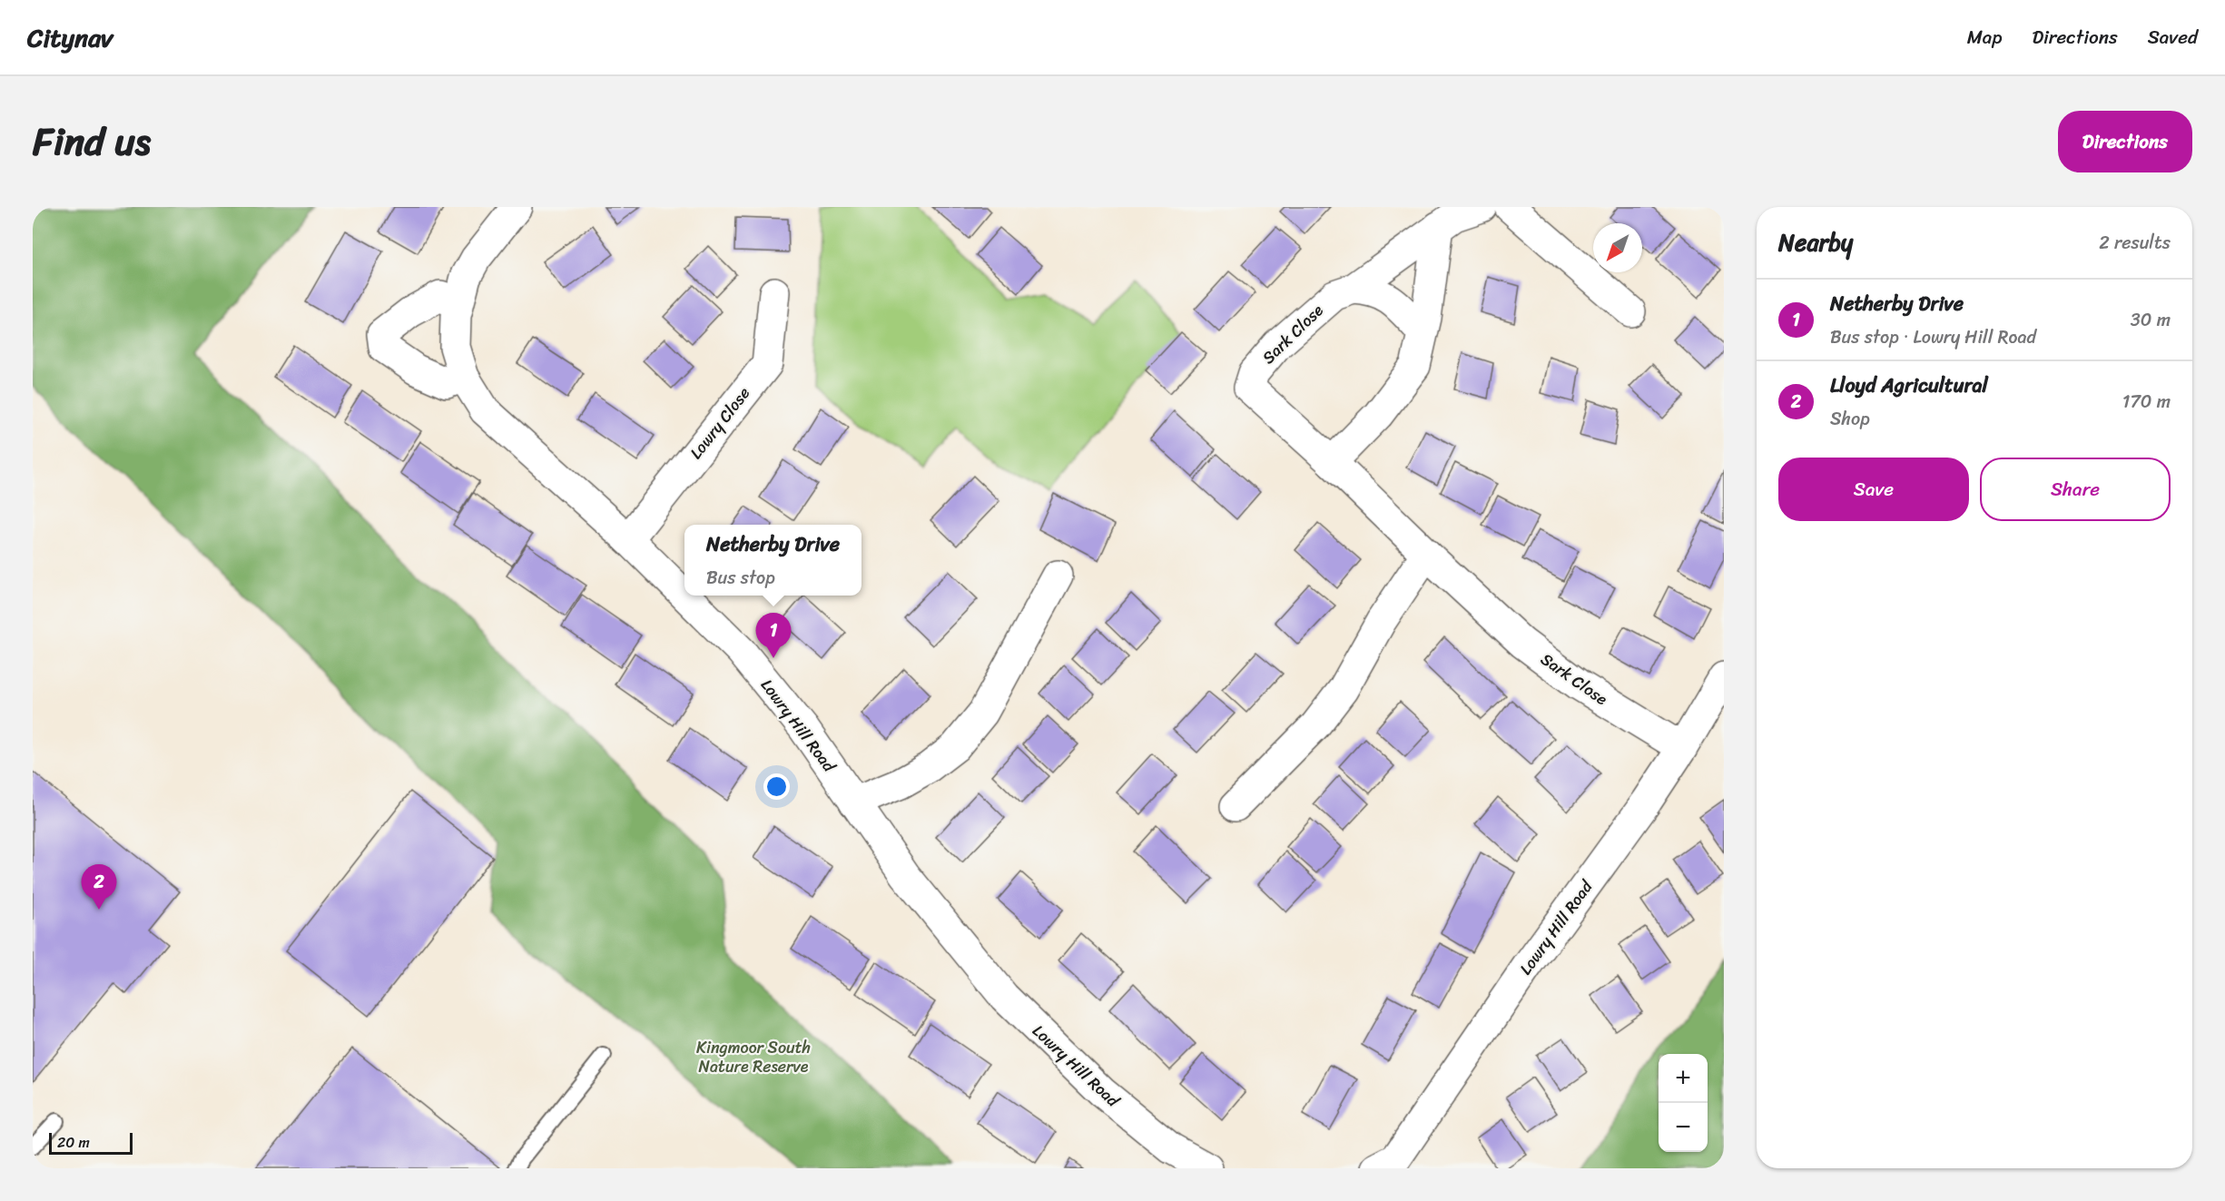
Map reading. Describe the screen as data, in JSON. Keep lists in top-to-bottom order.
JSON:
{
  "streets": {
    "street": ["Sark Close", "Lowry Close", "Lowry Hill Road"]
  },
  "crossings": [
    ["Sark Close", "Lowry Hill Road"],
    ["Lowry Close", "Lowry Hill Road"]
  ],
  "parks": ["Kingmoor South Nature Reserve"],
  "scale_bar": "20 m",
  "north": "bottom left",
  "page": {
    "header": "Citynav",
    "nav": ["Map", "Directions", "Saved"],
    "title": "Find us",
    "buttons": [
      "Directions",
      ["Save", "Share"]
    ],
    "heading": ["Nearby", "2 results"],
    "list": [
      {
        "mark": "1",
        "name": "Netherby Drive",
        "note": "Bus stop · Lowry Hill Road",
        "value": "30 m"
      },
      {
        "mark": "2",
        "name": "Lloyd Agricultural",
        "note": "Shop",
        "value": "170 m"
      }
    ],
    "popup": ["Netherby Drive", "Bus stop"],
    "pins": ["1", "2"],
    "map_buttons": ["+", "−"],
    "scale": "20 m"
  }
}
